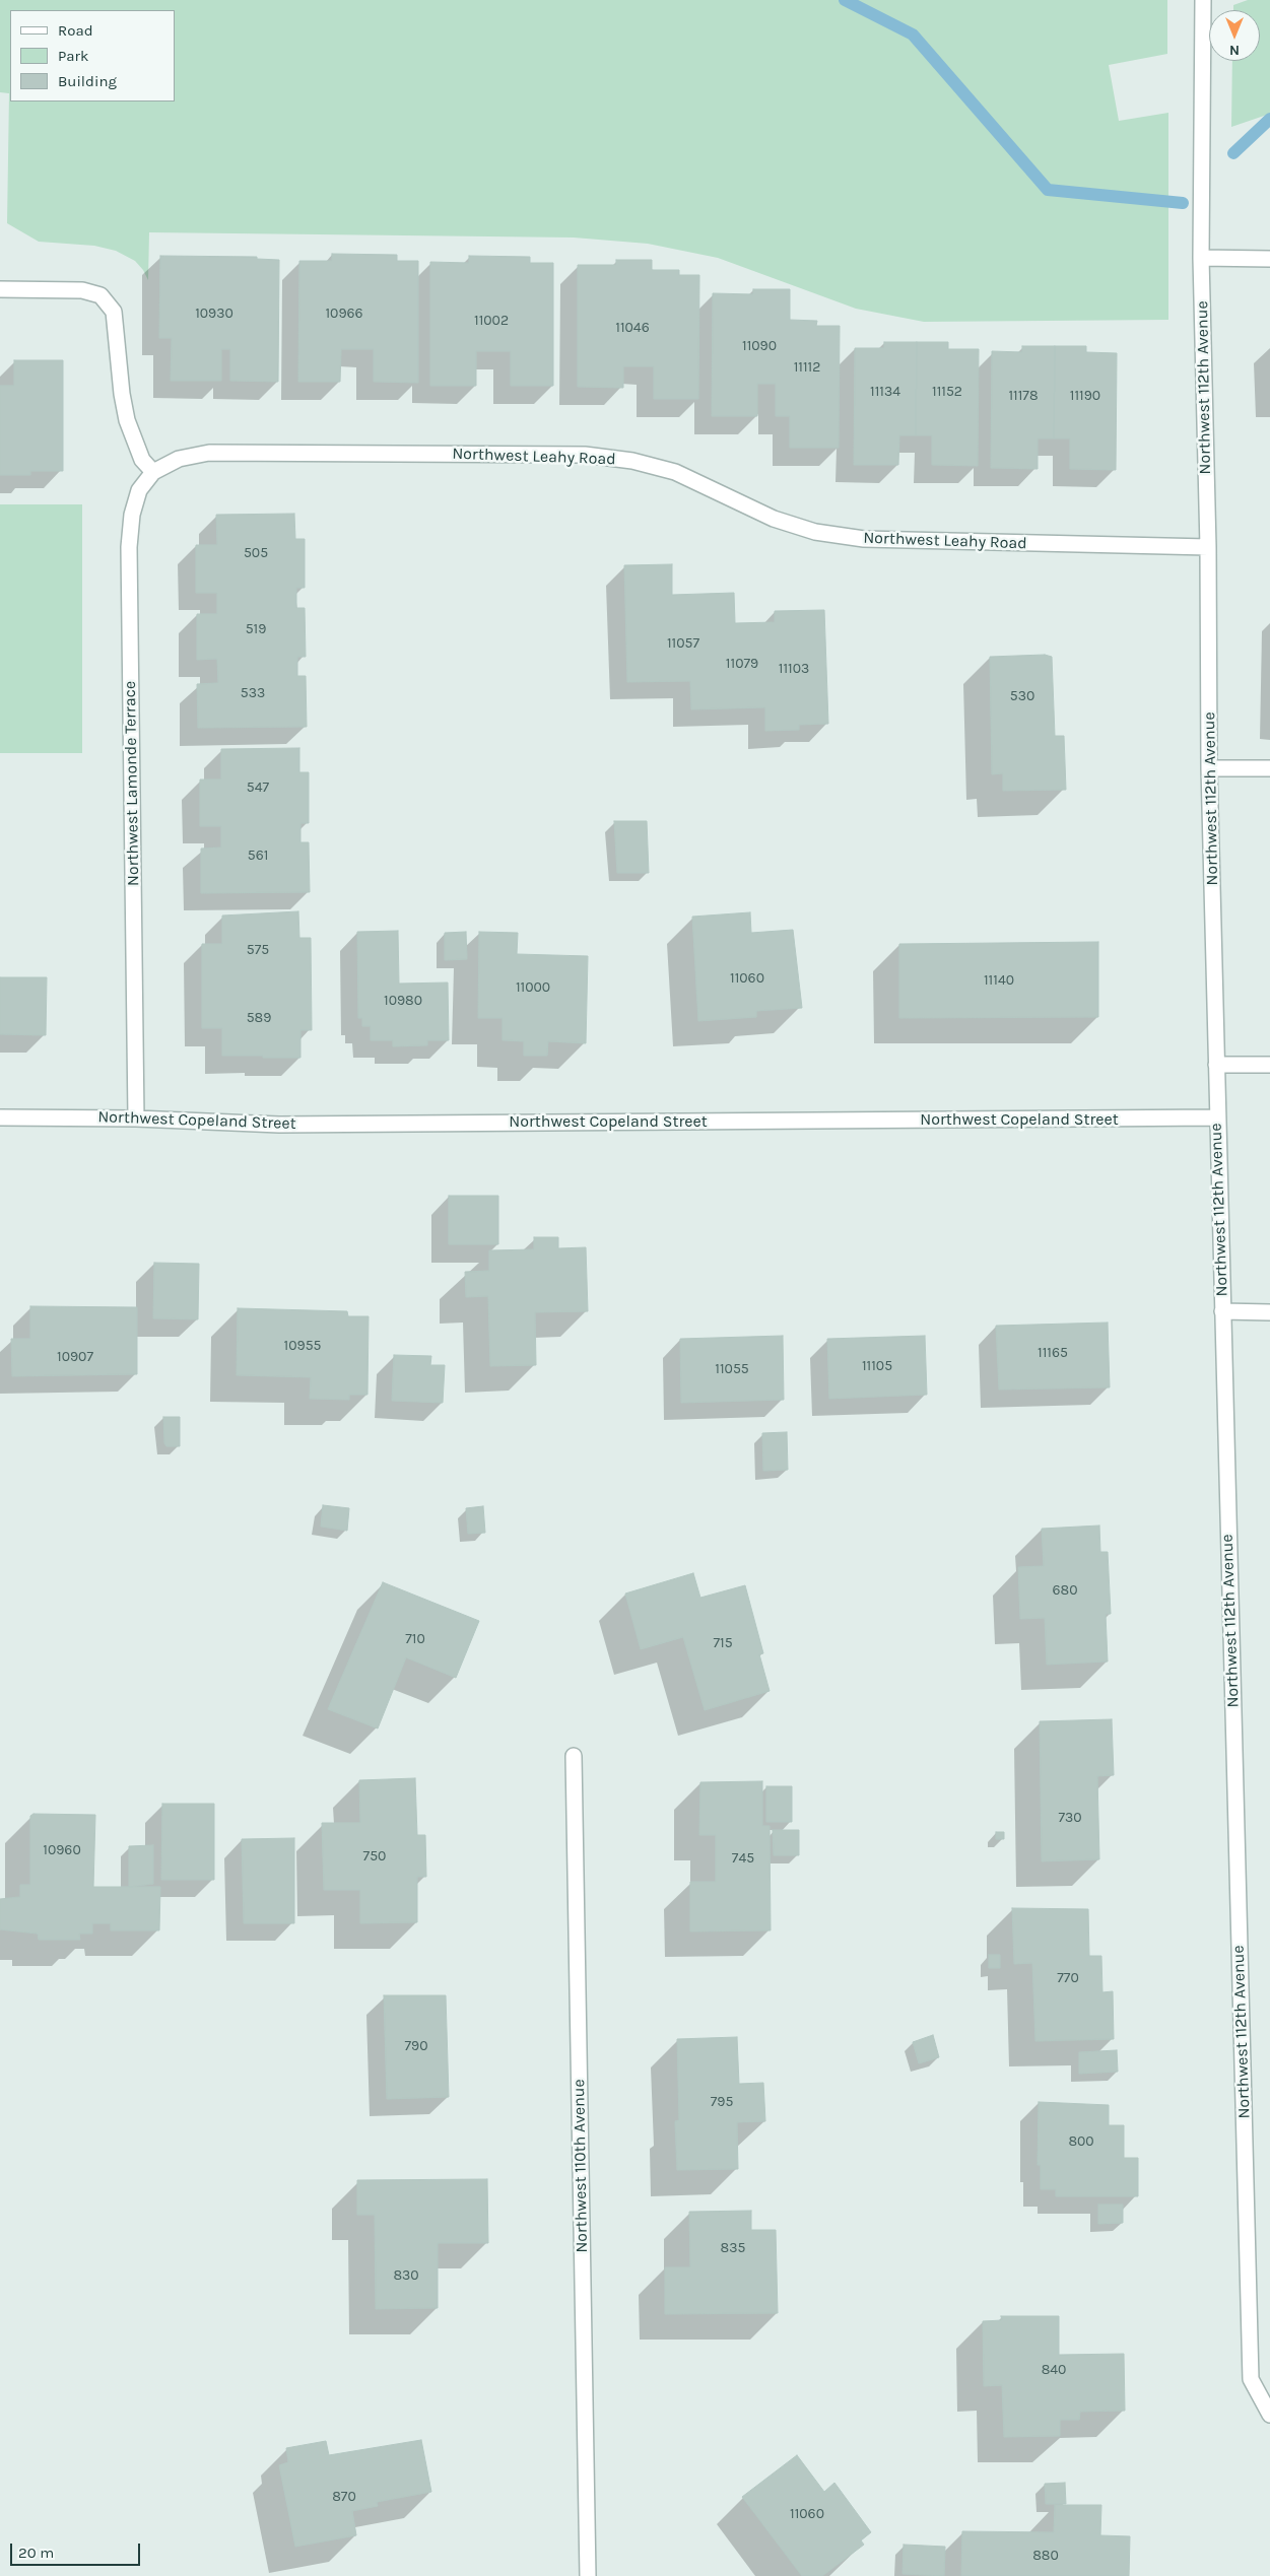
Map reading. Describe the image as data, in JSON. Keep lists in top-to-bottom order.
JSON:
{
  "streets": {
    "street": [
      "Northwest 112th Avenue",
      "Northwest Leahy Road",
      "Northwest Lamonde Terrace",
      "Northwest Copeland Street",
      "Northwest 110th Avenue"
    ]
  },
  "crossings": [
    ["Northwest 112th Avenue", "Northwest Leahy Road"],
    ["Northwest 112th Avenue", "Northwest Copeland Street"],
    ["Northwest Leahy Road", "Northwest Lamonde Terrace"],
    ["Northwest Lamonde Terrace", "Northwest Copeland Street"]
  ],
  "house_numbers": [
    "10930",
    "10966",
    "11002",
    "11046",
    "11090",
    "11112",
    "11134",
    "11152",
    "11178",
    "11190",
    "505",
    "519",
    "11057",
    "11079",
    "11103",
    "533",
    "530",
    "547",
    "561",
    "575",
    "11060",
    "11140",
    "11000",
    "10980",
    "589",
    "10955",
    "11165",
    "10907",
    "11105",
    "11055",
    "680",
    "710",
    "715",
    "730",
    "10960",
    "750",
    "745",
    "770",
    "790",
    "795",
    "800",
    "835",
    "830",
    "840",
    "870",
    "11060",
    "880"
  ],
  "legend": ["Road", "Park", "Building"],
  "scale_bar": "20 m",
  "north": "bottom"
}
